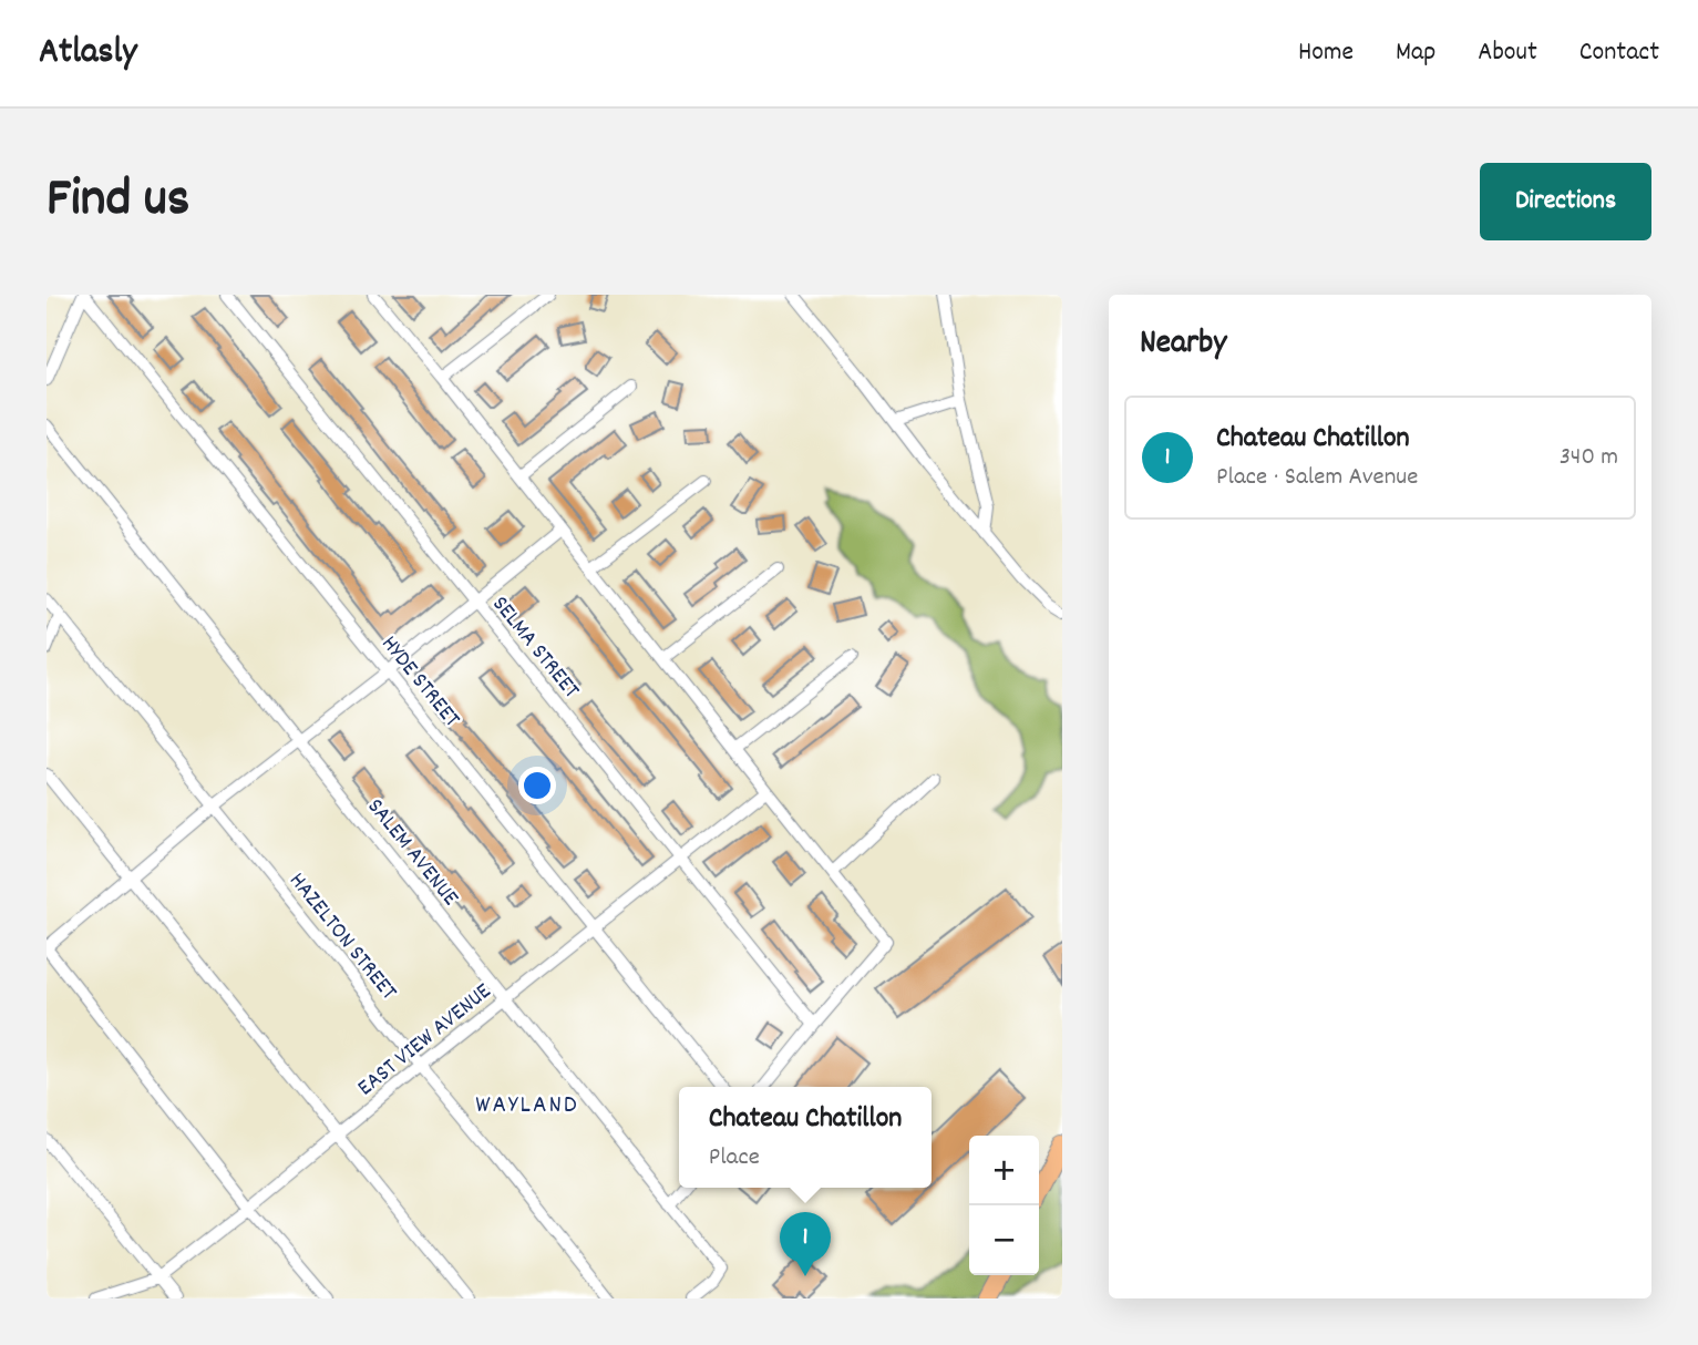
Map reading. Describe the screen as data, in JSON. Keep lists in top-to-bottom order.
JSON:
{
  "streets": {
    "street": [
      "SELMA STREET",
      "HYDE STREET",
      "SALEM AVENUE",
      "HAZELTON STREET",
      "EAST VIEW AVENUE"
    ]
  },
  "crossings": [
    ["SELMA STREET", "EAST VIEW AVENUE"],
    ["HYDE STREET", "EAST VIEW AVENUE"],
    ["SALEM AVENUE", "EAST VIEW AVENUE"],
    ["HAZELTON STREET", "EAST VIEW AVENUE"]
  ],
  "districts": ["WAYLAND"],
  "page": {
    "header": "Atlasly",
    "nav": [
      "Home",
      "Map",
      "About",
      "Contact"
    ],
    "title": "Find us",
    "buttons": "Directions",
    "heading": "Nearby",
    "list": [
      {
        "mark": "1",
        "name": "Chateau Chatillon",
        "note": "Place · Salem Avenue",
        "value": "340 m"
      }
    ],
    "popup": ["Chateau Chatillon", "Place"],
    "map_buttons": ["+", "−"],
    "pins": "1"
  }
}
